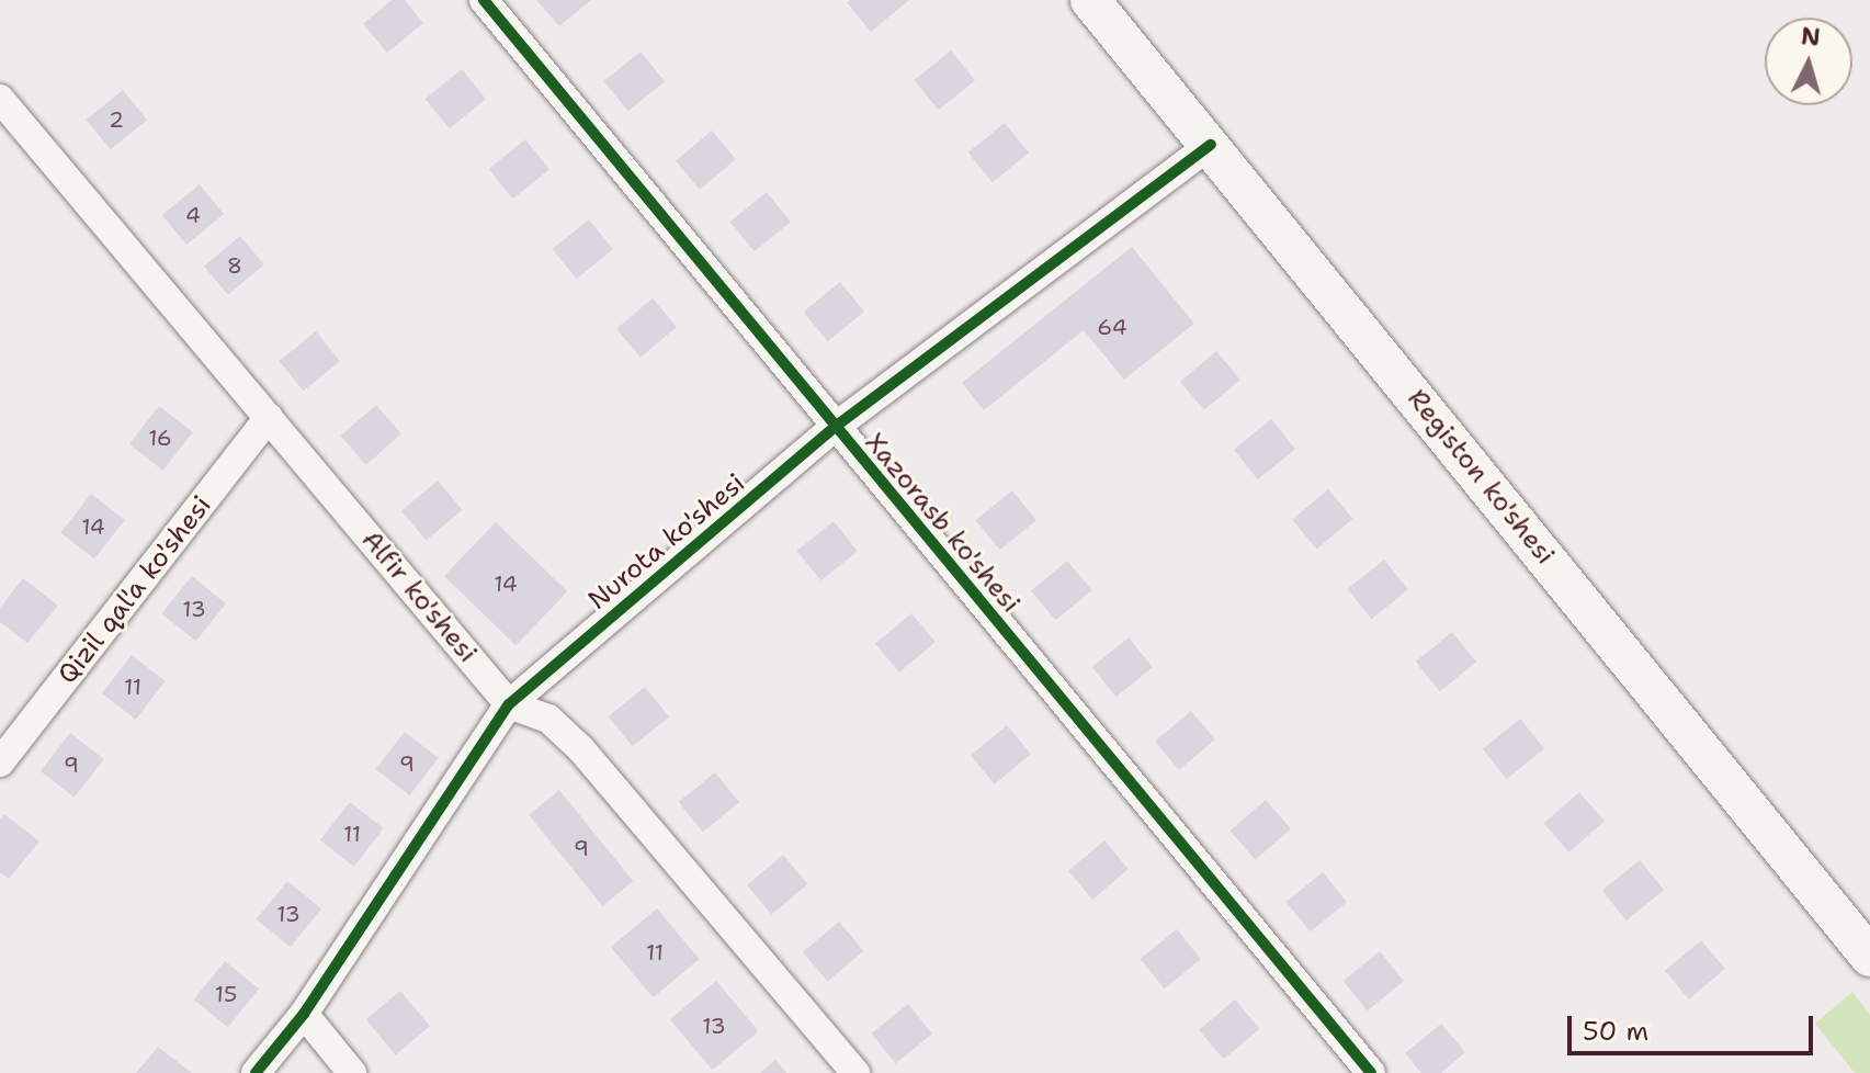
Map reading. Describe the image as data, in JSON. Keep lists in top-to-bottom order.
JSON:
{
  "streets": {
    "street": [
      "Registon ko'shesi",
      "Xazorasb ko'shesi",
      "Nurota ko'shesi",
      "Qizil qal'a ko'shesi",
      "Alfir ko'shesi"
    ]
  },
  "crossings": [
    ["Registon ko'shesi", "Nurota ko'shesi"],
    ["Xazorasb ko'shesi", "Nurota ko'shesi"],
    ["Nurota ko'shesi", "Alfir ko'shesi"],
    ["Qizil qal'a ko'shesi", "Alfir ko'shesi"]
  ],
  "house_numbers": [
    "2",
    "4",
    "8",
    "64",
    "16",
    "14",
    "14",
    "13",
    "11",
    "9",
    "9",
    "11",
    "9",
    "13",
    "11",
    "15",
    "13"
  ],
  "scale_bar": "50 m",
  "north": "top"
}
